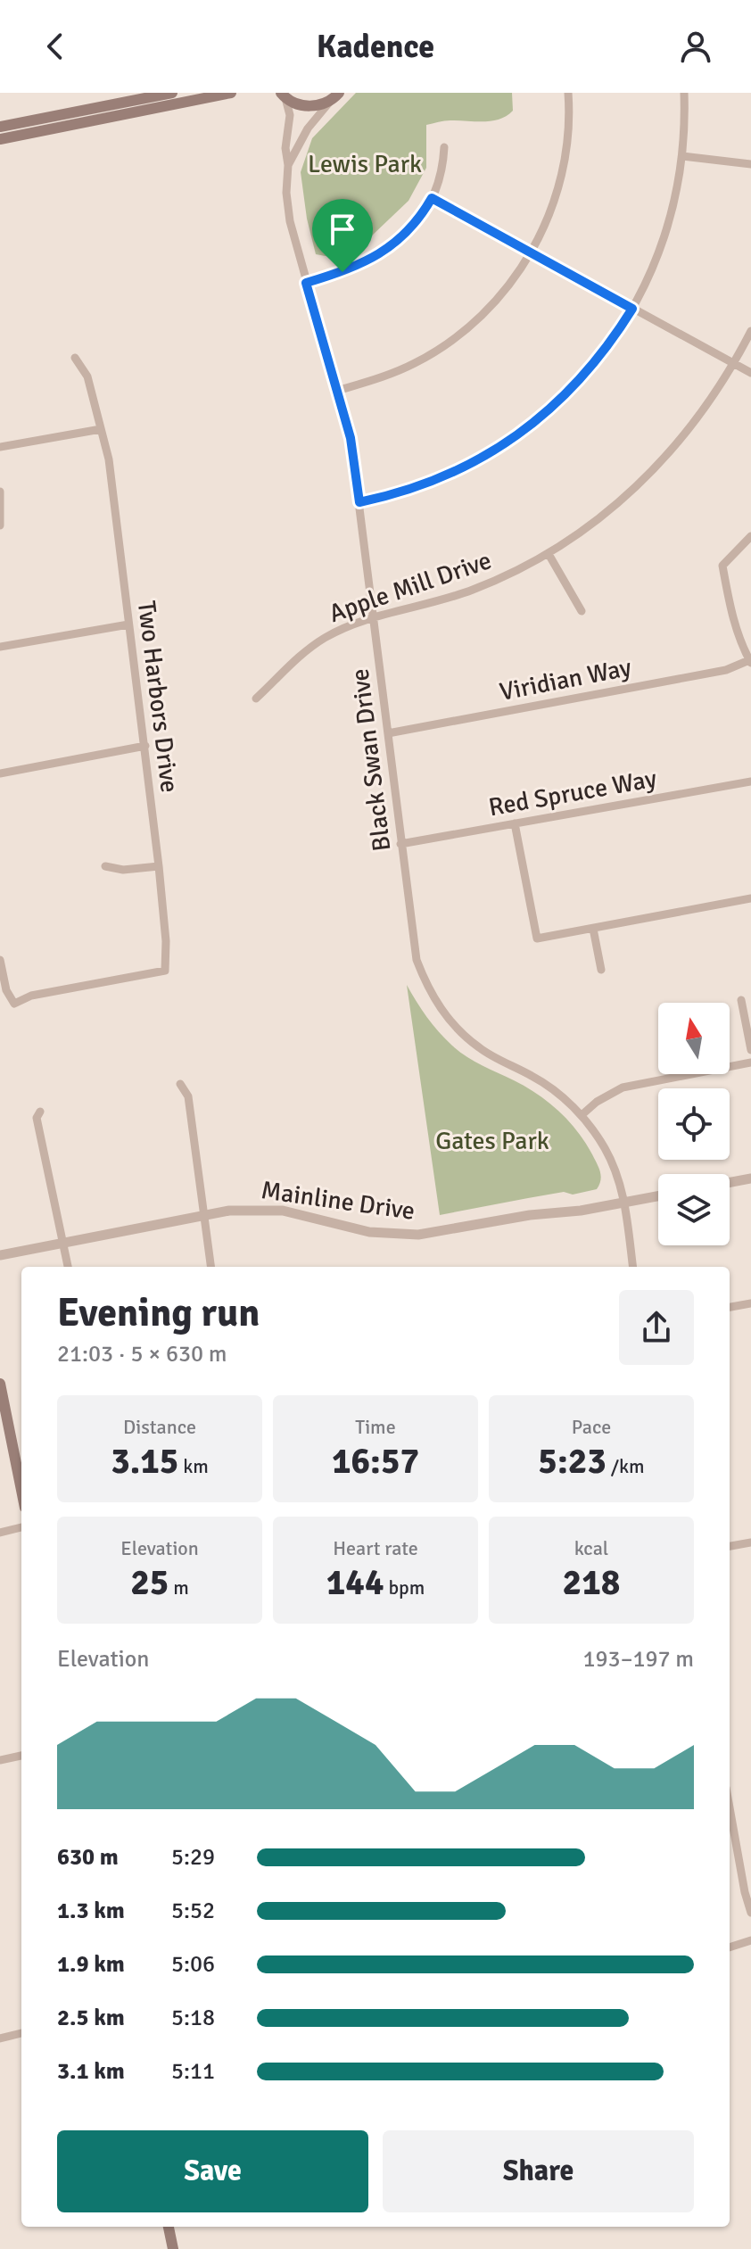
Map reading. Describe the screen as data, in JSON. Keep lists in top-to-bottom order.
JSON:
{
  "streets": {
    "street": [
      "Apple Mill Drive",
      "Viridian Way",
      "Two Harbors Drive",
      "Black Swan Drive",
      "Red Spruce Way",
      "Mainline Drive"
    ]
  },
  "crossings": [
    ["Apple Mill Drive", "Black Swan Drive"],
    ["Viridian Way", "Black Swan Drive"],
    ["Black Swan Drive", "Red Spruce Way"],
    ["Black Swan Drive", "Mainline Drive"]
  ],
  "parks": ["Lewis Park", "Gates Park"],
  "north": "top",
  "page": {
    "header": "Kadence",
    "heading": ["Evening run", "21:03 · 5 × 630 m"],
    "stats": [
      ["Distance", "3.15 km"],
      ["Time", "16:57"],
      ["Pace", "5:23 /km"],
      ["Elevation", "25 m"],
      ["Heart rate", "144 bpm"],
      ["kcal", "218"]
    ],
    "chart": ["Elevation", "193–197 m"],
    "list": [
      {
        "name": "630 m",
        "note": "5:29"
      },
      {
        "name": "1.3 km",
        "note": "5:52"
      },
      {
        "name": "1.9 km",
        "note": "5:06"
      },
      {
        "name": "2.5 km",
        "note": "5:18"
      },
      {
        "name": "3.1 km",
        "note": "5:11"
      }
    ],
    "buttons": ["Save", "Share"]
  }
}
